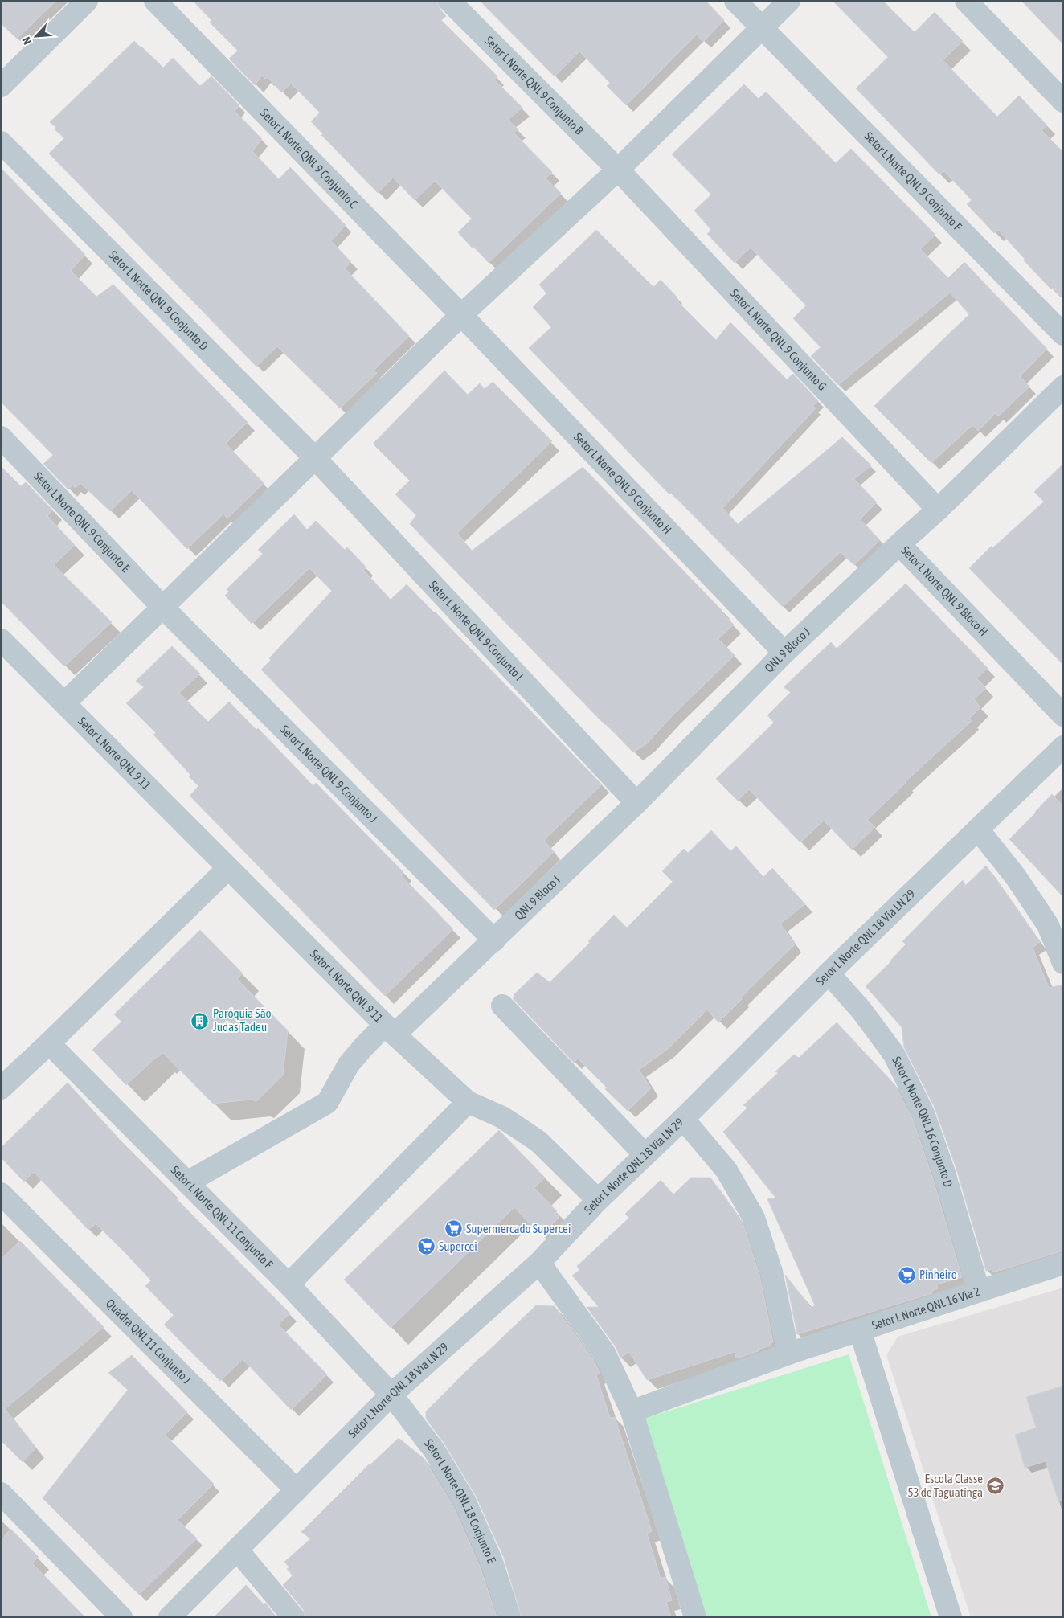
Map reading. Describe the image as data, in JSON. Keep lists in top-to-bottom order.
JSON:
{
  "streets": {
    "street": [
      "Setor L Norte QNL 9 Conjunto B",
      "Setor L Norte QNL 9 Conjunto C",
      "Setor L Norte QNL 9 Conjunto F",
      "Setor L Norte QNL 9 Conjunto D",
      "Setor L Norte QNL 9 Conjunto G",
      "Setor L Norte QNL 9 Conjunto H",
      "Setor L Norte QNL 9 Conjunto E",
      "Setor L Norte QNL 9 Bloco H",
      "Setor L Norte QNL 9 Conjunto I",
      "QNL 9 Bloco J",
      "Setor L Norte QNL 9 11",
      "Setor L Norte QNL 9 Conjunto J",
      "QNL 9 Bloco I",
      "Setor L Norte QNL 18 Via LN 29",
      "Setor L Norte QNL 16 Conjunto D",
      "Setor L Norte QNL 11 Conjunto F",
      "Setor L Norte QNL 16 Via 2",
      "Quadra QNL 11 Conjunto J",
      "Setor L Norte QNL 18 Conjunto E"
    ]
  },
  "crossings": [
    ["Setor L Norte QNL 9 Conjunto B", "Setor L Norte QNL 9 Conjunto G"],
    ["Setor L Norte QNL 9 Conjunto C", "Setor L Norte QNL 9 Conjunto H"],
    ["Setor L Norte QNL 9 Conjunto D", "Setor L Norte QNL 9 Conjunto I"],
    ["Setor L Norte QNL 9 Conjunto G", "Setor L Norte QNL 9 Bloco H"],
    ["Setor L Norte QNL 9 Conjunto H", "QNL 9 Bloco J"],
    ["Setor L Norte QNL 9 Conjunto E", "Setor L Norte QNL 9 Conjunto J"],
    ["Setor L Norte QNL 9 Bloco H", "QNL 9 Bloco J"],
    ["Setor L Norte QNL 9 Conjunto I", "QNL 9 Bloco I"],
    ["QNL 9 Bloco J", "QNL 9 Bloco I"],
    ["Setor L Norte QNL 9 11", "QNL 9 Bloco I"],
    ["Setor L Norte QNL 9 11", "Setor L Norte QNL 18 Via LN 29"],
    ["Setor L Norte QNL 9 Conjunto J", "QNL 9 Bloco I"],
    ["QNL 9 Bloco I", "Setor L Norte QNL 11 Conjunto F"],
    ["Setor L Norte QNL 18 Via LN 29", "Setor L Norte QNL 16 Conjunto D"],
    ["Setor L Norte QNL 18 Via LN 29", "Setor L Norte QNL 11 Conjunto F"],
    ["Setor L Norte QNL 18 Via LN 29", "Quadra QNL 11 Conjunto J"],
    ["Setor L Norte QNL 18 Via LN 29", "Setor L Norte QNL 18 Conjunto E"],
    ["Setor L Norte QNL 16 Conjunto D", "Setor L Norte QNL 16 Via 2"],
    ["Setor L Norte QNL 11 Conjunto F", "Setor L Norte QNL 18 Conjunto E"]
  ],
  "places": {
    "building": ["Paróquia São Judas Tadeu"],
    "supermarket": ["Supermercado Supercei", "Supercei", "Pinheiro"],
    "school or university": ["Escola Classe 53 de Taguatinga"]
  },
  "north": "bottom left"
}
